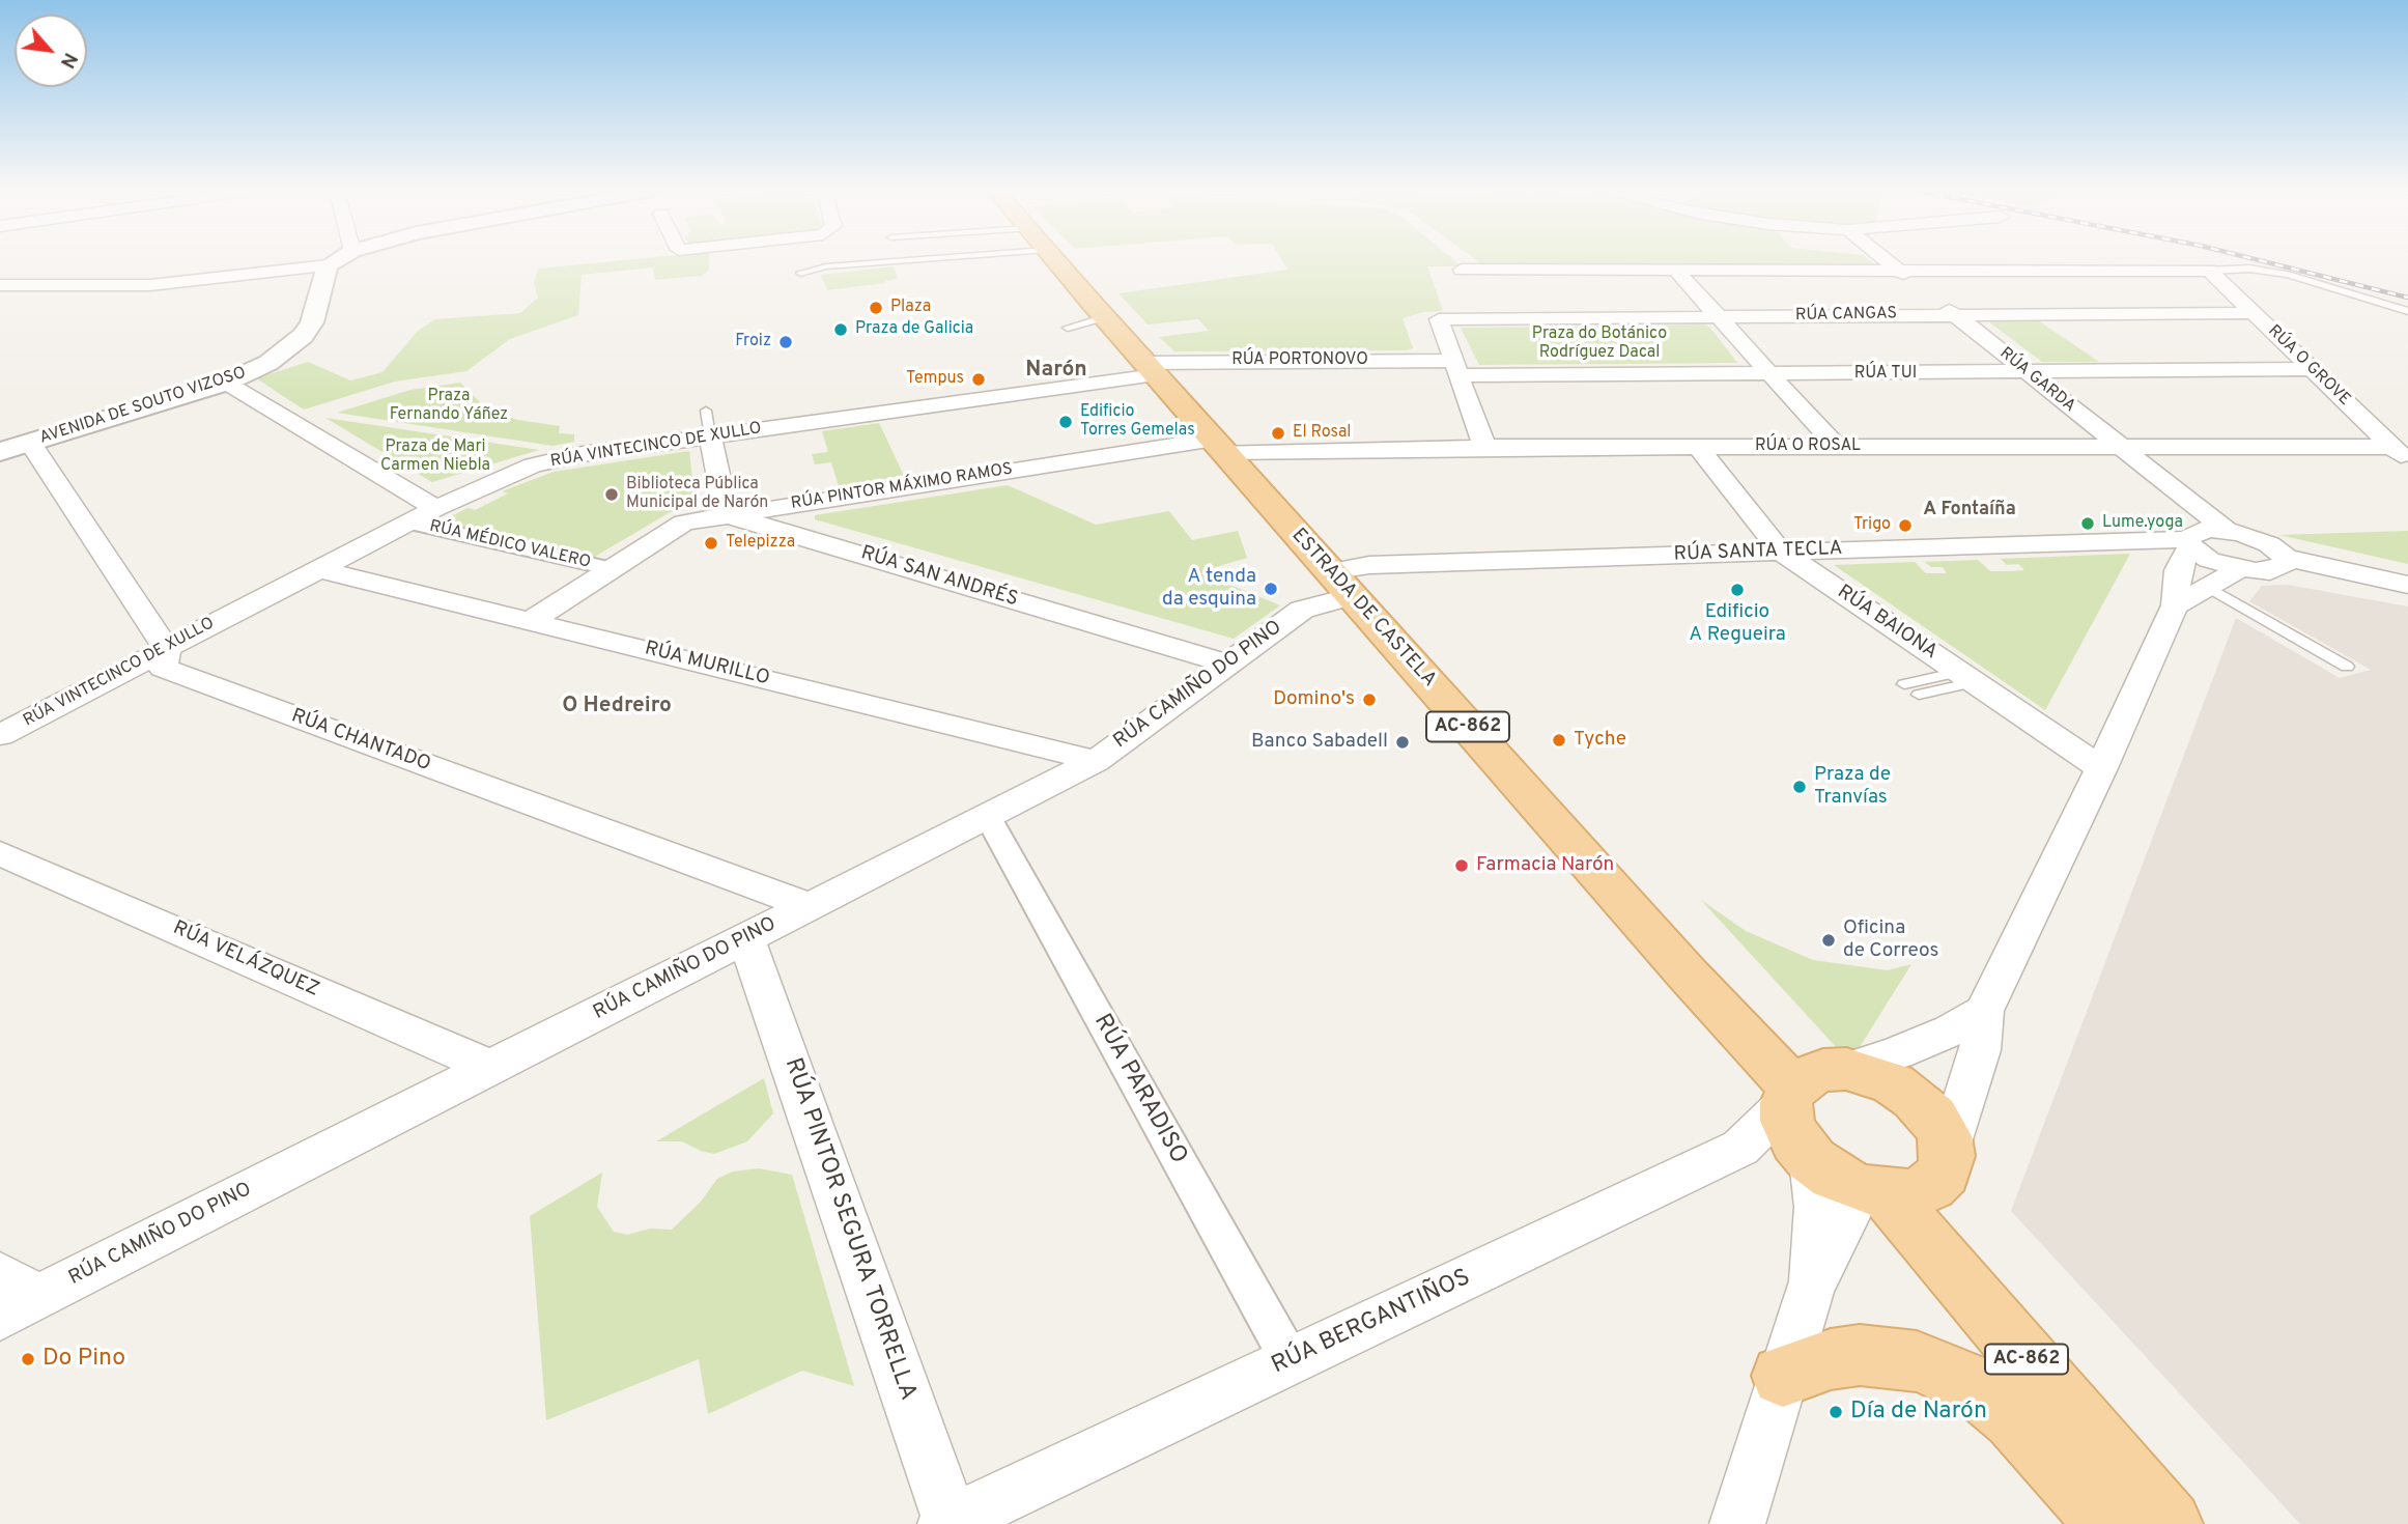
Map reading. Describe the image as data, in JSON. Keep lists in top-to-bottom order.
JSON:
{
  "streets": {
    "main road": ["ESTRADA DE CASTELA", "AC-862"],
    "street": [
      "RÚA CANGAS",
      "RÚA PORTONOVO",
      "RÚA O GROVE",
      "RÚA TUI",
      "RÚA GARDA",
      "AVENIDA DE SOUTO VIZOSO",
      "RÚA VINTECINCO DE XULLO",
      "RÚA O ROSAL",
      "RÚA PINTOR MÁXIMO RAMOS",
      "RÚA MÉDICO VALERO",
      "RÚA SANTA TECLA",
      "RÚA SAN ANDRÉS",
      "RÚA BAIONA",
      "RÚA MURILLO",
      "RÚA CAMIÑO DO PINO",
      "RÚA CHANTADO",
      "RÚA VELÁZQUEZ",
      "RÚA PARADISO",
      "RÚA PINTOR SEGURA TORRELLA",
      "RÚA BERGANTIÑOS"
    ]
  },
  "crossings": [
    ["RÚA CANGAS", "RÚA PORTONOVO"],
    ["RÚA CANGAS", "RÚA O GROVE"],
    ["RÚA CANGAS", "RÚA TUI"],
    ["RÚA CANGAS", "RÚA GARDA"],
    ["RÚA PORTONOVO", "RÚA TUI"],
    ["RÚA PORTONOVO", "RÚA VINTECINCO DE XULLO"],
    ["RÚA PORTONOVO", "ESTRADA DE CASTELA"],
    ["RÚA O GROVE", "RÚA TUI"],
    ["RÚA O GROVE", "RÚA O ROSAL"],
    ["RÚA TUI", "RÚA GARDA"],
    ["RÚA GARDA", "RÚA O ROSAL"],
    ["RÚA GARDA", "RÚA SANTA TECLA"],
    ["AVENIDA DE SOUTO VIZOSO", "RÚA CHANTADO"],
    ["RÚA VINTECINCO DE XULLO", "RÚA MÉDICO VALERO"],
    ["RÚA VINTECINCO DE XULLO", "ESTRADA DE CASTELA"],
    ["RÚA VINTECINCO DE XULLO", "RÚA MURILLO"],
    ["RÚA VINTECINCO DE XULLO", "RÚA CHANTADO"],
    ["RÚA O ROSAL", "RÚA PINTOR MÁXIMO RAMOS"],
    ["RÚA O ROSAL", "ESTRADA DE CASTELA"],
    ["RÚA O ROSAL", "RÚA BAIONA"],
    ["RÚA PINTOR MÁXIMO RAMOS", "RÚA MÉDICO VALERO"],
    ["RÚA PINTOR MÁXIMO RAMOS", "RÚA SAN ANDRÉS"],
    ["RÚA PINTOR MÁXIMO RAMOS", "ESTRADA DE CASTELA"],
    ["RÚA PINTOR MÁXIMO RAMOS", "RÚA MURILLO"],
    ["RÚA SANTA TECLA", "ESTRADA DE CASTELA"],
    ["RÚA SANTA TECLA", "RÚA BAIONA"],
    ["RÚA SANTA TECLA", "RÚA CAMIÑO DO PINO"],
    ["RÚA SAN ANDRÉS", "RÚA CAMIÑO DO PINO"],
    ["ESTRADA DE CASTELA", "RÚA CAMIÑO DO PINO"],
    ["ESTRADA DE CASTELA", "AC-862"],
    ["ESTRADA DE CASTELA", "RÚA BERGANTIÑOS"],
    ["RÚA MURILLO", "RÚA CAMIÑO DO PINO"],
    ["RÚA CAMIÑO DO PINO", "RÚA CHANTADO"],
    ["RÚA CAMIÑO DO PINO", "RÚA VELÁZQUEZ"],
    ["RÚA CAMIÑO DO PINO", "RÚA PARADISO"],
    ["RÚA CAMIÑO DO PINO", "RÚA PINTOR SEGURA TORRELLA"],
    ["AC-862", "RÚA BERGANTIÑOS"],
    ["RÚA PARADISO", "RÚA BERGANTIÑOS"],
    ["RÚA PINTOR SEGURA TORRELLA", "RÚA BERGANTIÑOS"]
  ],
  "districts": ["Narón", "A Fontaíña", "O Hedreiro"],
  "parks": ["Praza do Botánico Rodríguez Dacal", "Praza Fernando Yáñez", "Praza de Mari Carmen Niebla"],
  "places": [
    "Plaza",
    "Praza de Galicia",
    "Froiz",
    "Tempus",
    "Edificio Torres Gemelas",
    "El Rosal",
    "Biblioteca Pública Municipal de Narón",
    "Lume.yoga",
    "Trigo",
    "Telepizza",
    "A tenda da esquina",
    "Edificio A Regueira",
    "Domino's",
    "Tyche",
    "Banco Sabadell",
    "Praza de Tranvías",
    "Farmacia Narón",
    "Oficina de Correos",
    "Do Pino",
    "Día de Narón"
  ],
  "north": "bottom right"
}
